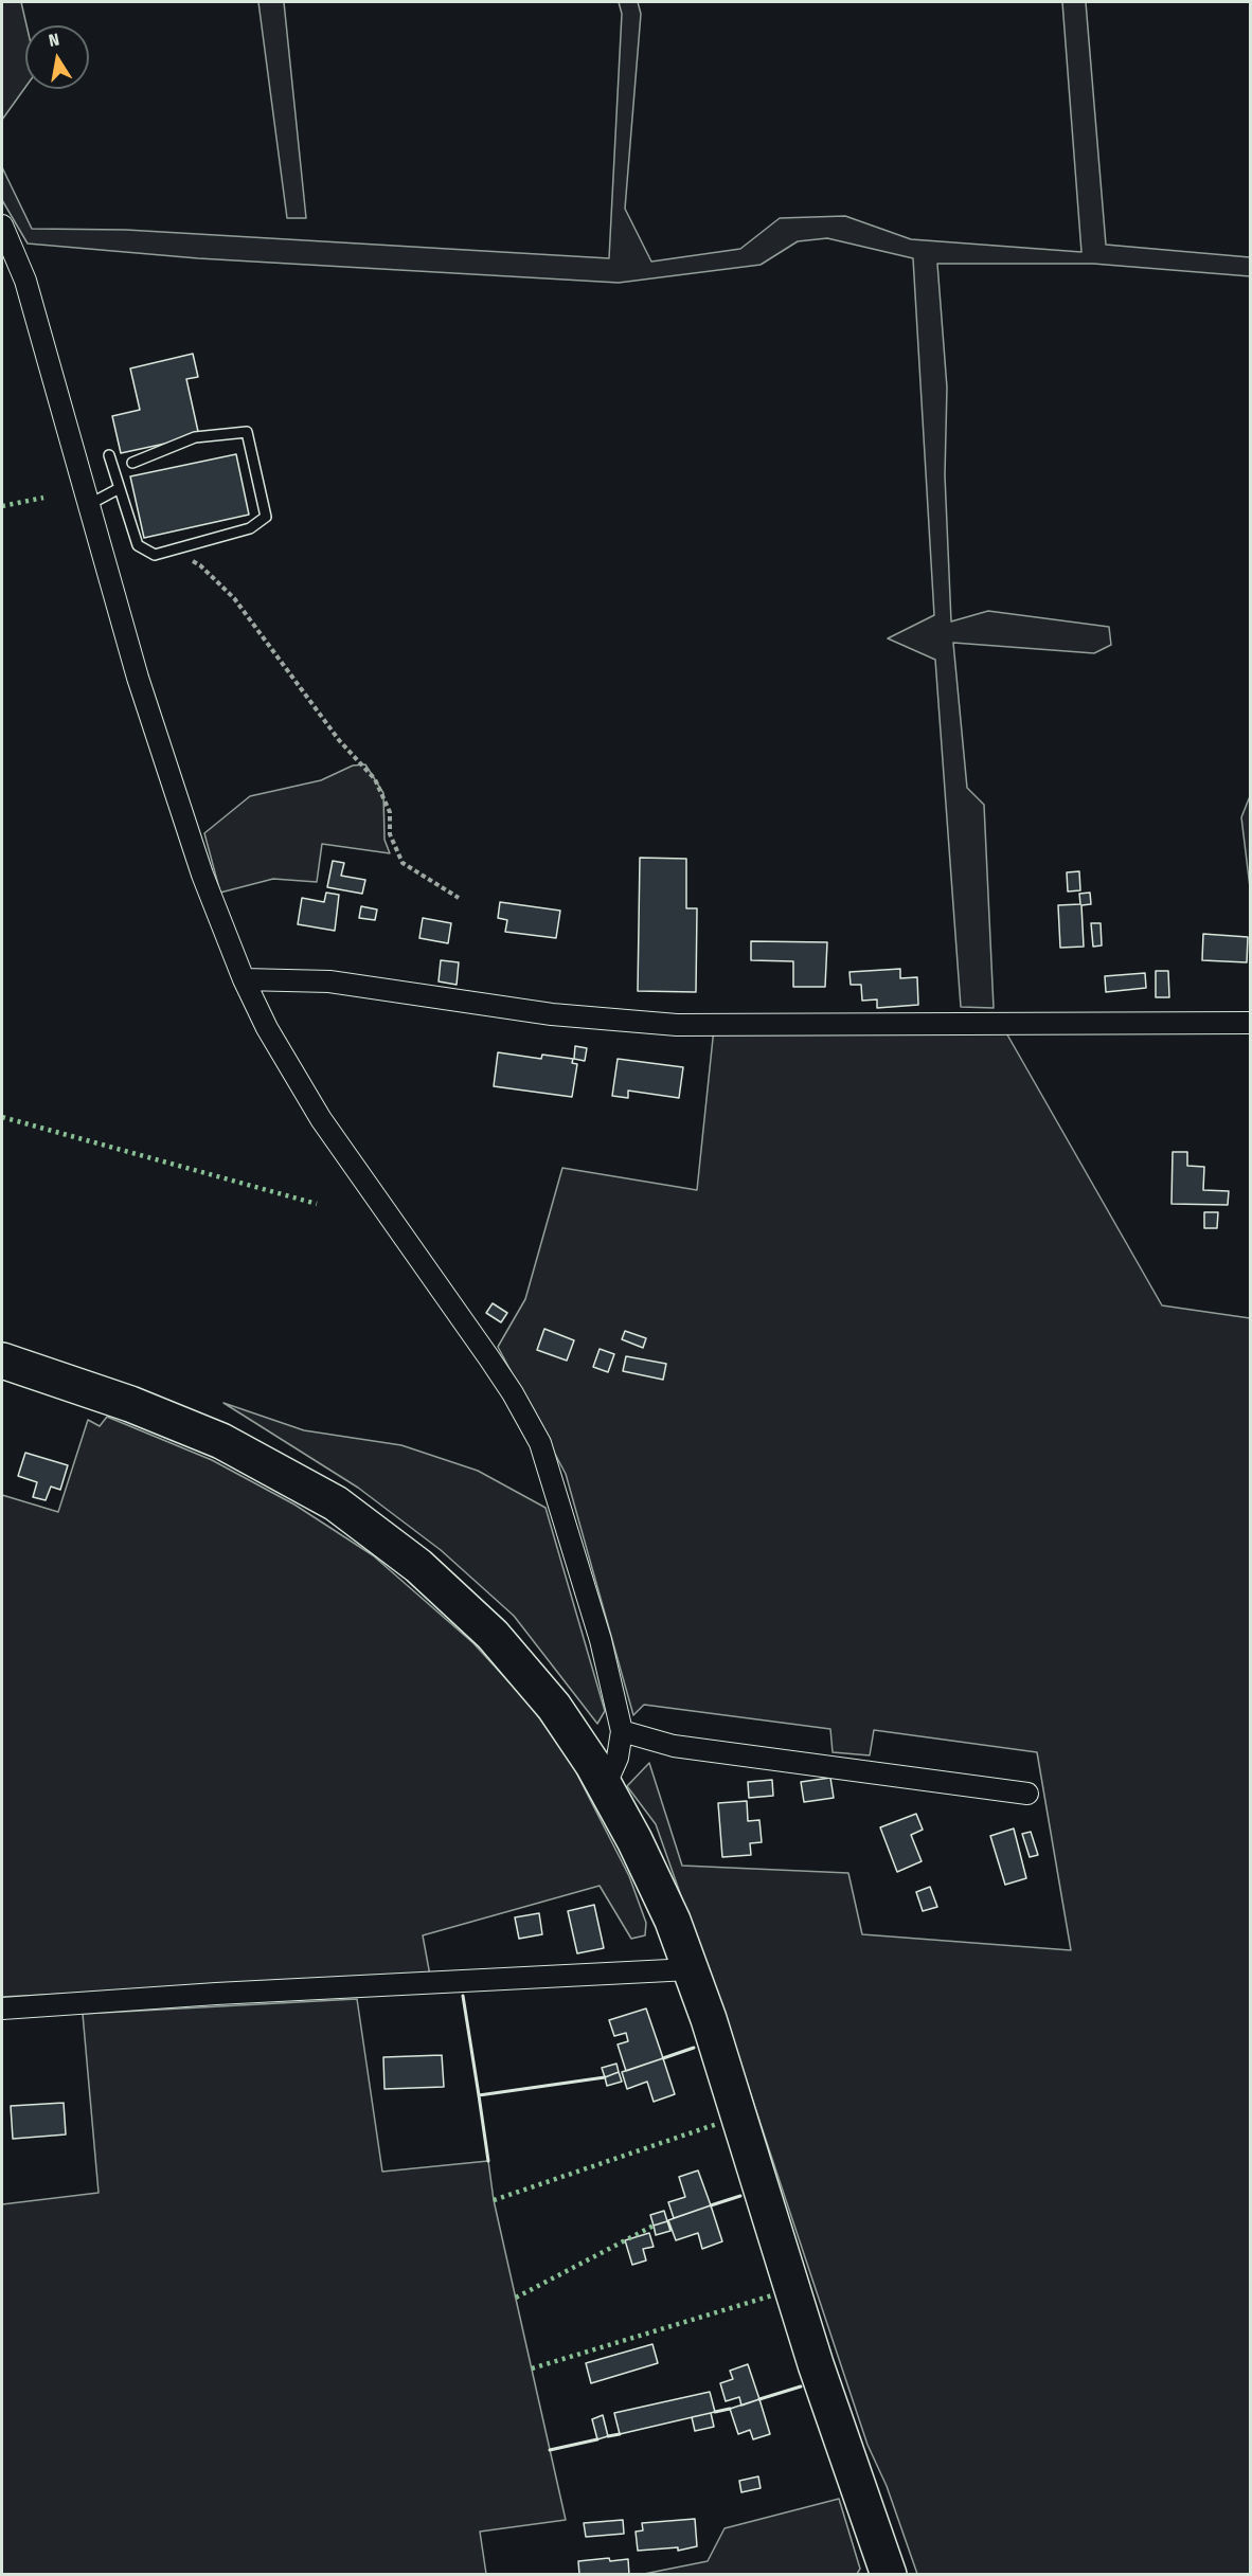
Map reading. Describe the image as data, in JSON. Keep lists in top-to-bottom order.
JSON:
{
  "north": "top"
}
